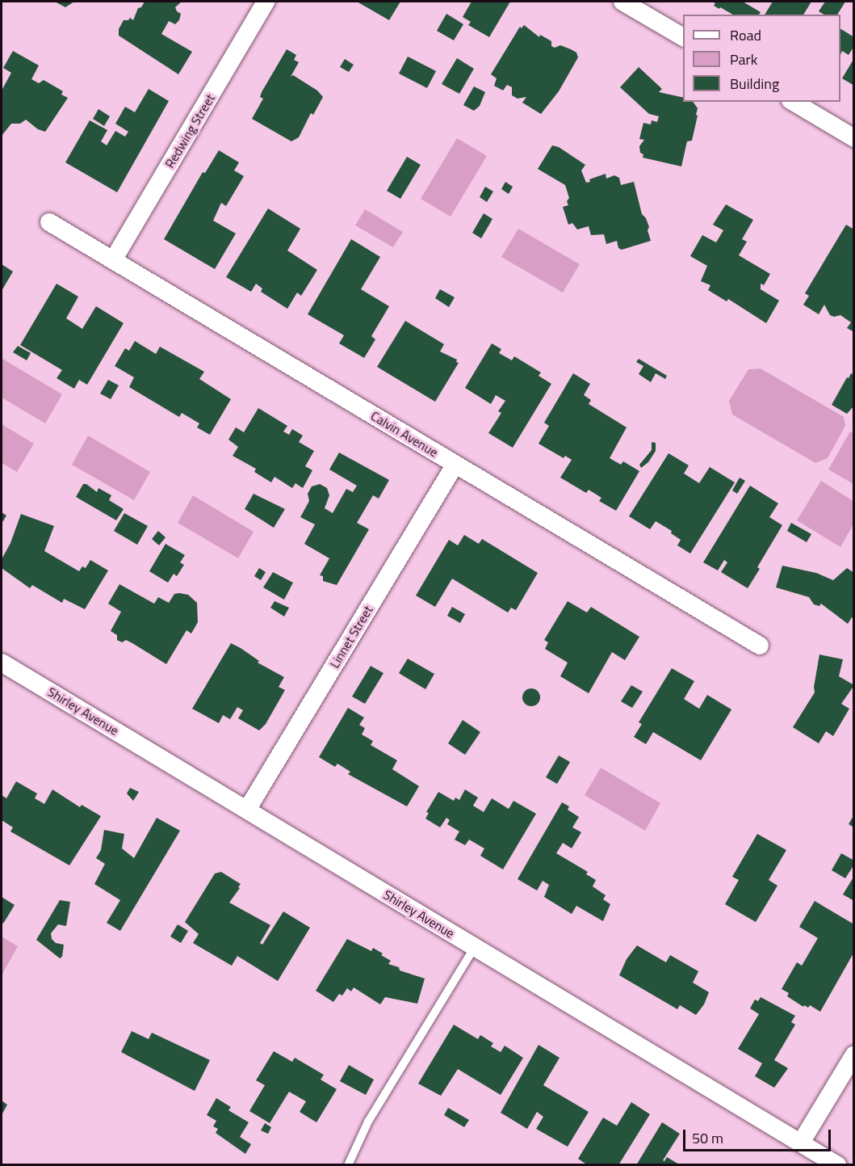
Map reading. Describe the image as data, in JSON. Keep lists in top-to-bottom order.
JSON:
{
  "streets": {
    "street": [
      "Redwing Street",
      "Calvin Avenue",
      "Linnet Street",
      "Shirley Avenue"
    ]
  },
  "crossings": [
    ["Redwing Street", "Calvin Avenue"],
    ["Calvin Avenue", "Linnet Street"],
    ["Linnet Street", "Shirley Avenue"]
  ],
  "legend": ["Road", "Park", "Building"],
  "scale_bar": "50 m"
}
